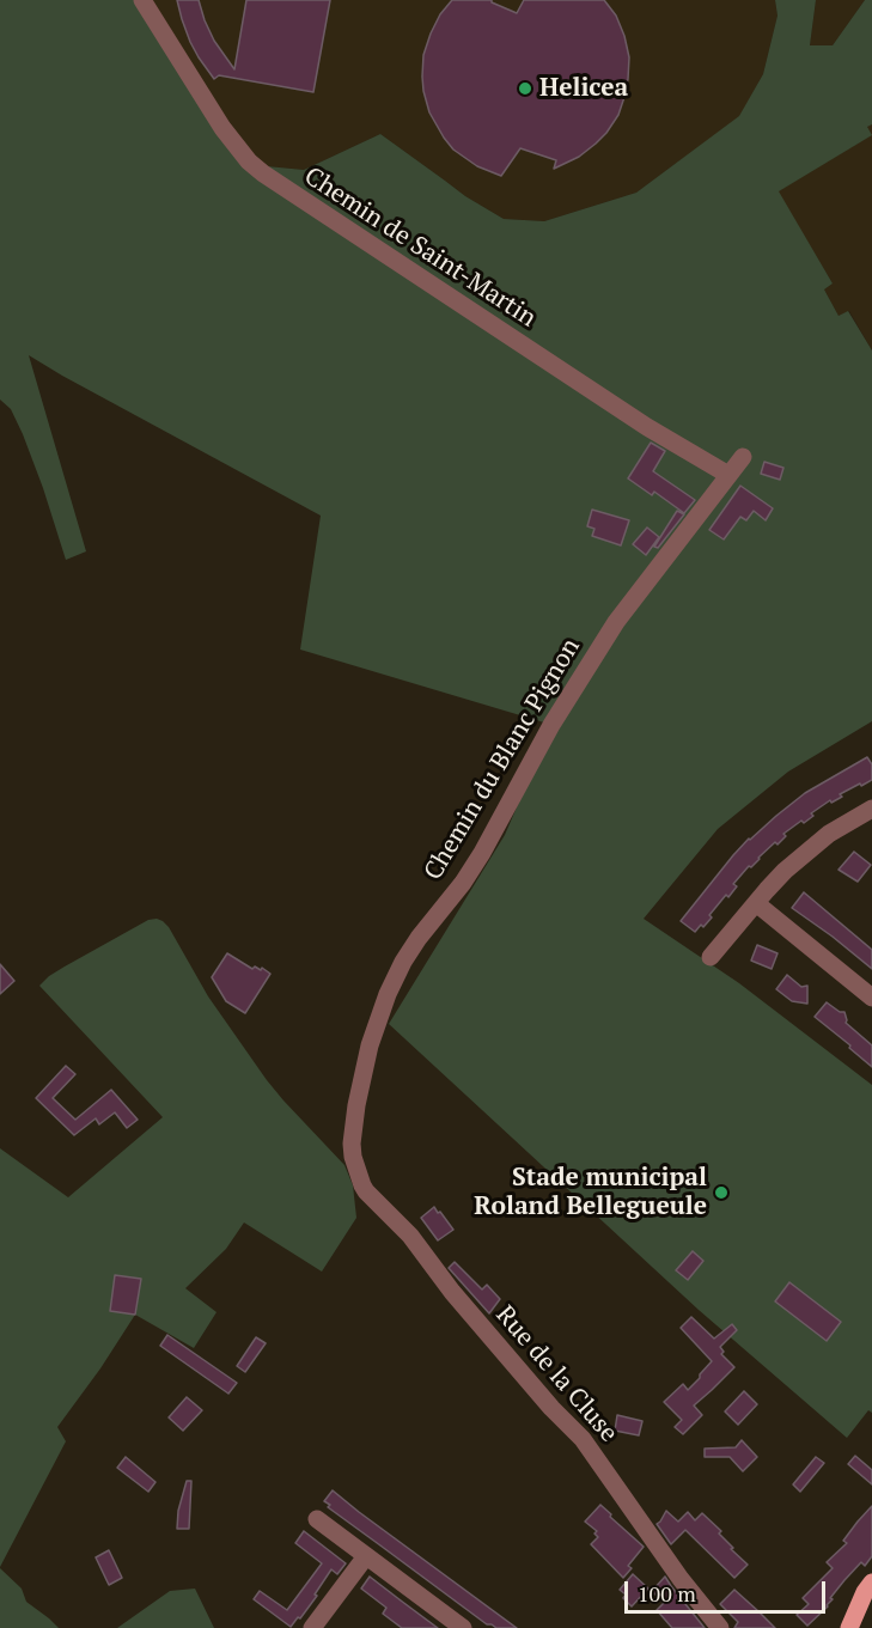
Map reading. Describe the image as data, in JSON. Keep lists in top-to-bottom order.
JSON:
{
  "streets": {
    "street": ["Chemin de Saint-Martin", "Chemin du Blanc Pignon", "Rue de la Cluse"]
  },
  "crossings": [
    ["Chemin de Saint-Martin", "Chemin du Blanc Pignon"],
    ["Chemin du Blanc Pignon", "Rue de la Cluse"]
  ],
  "places": ["Helicea", "Stade municipal Roland Bellegueule"],
  "scale_bar": "100 m"
}
